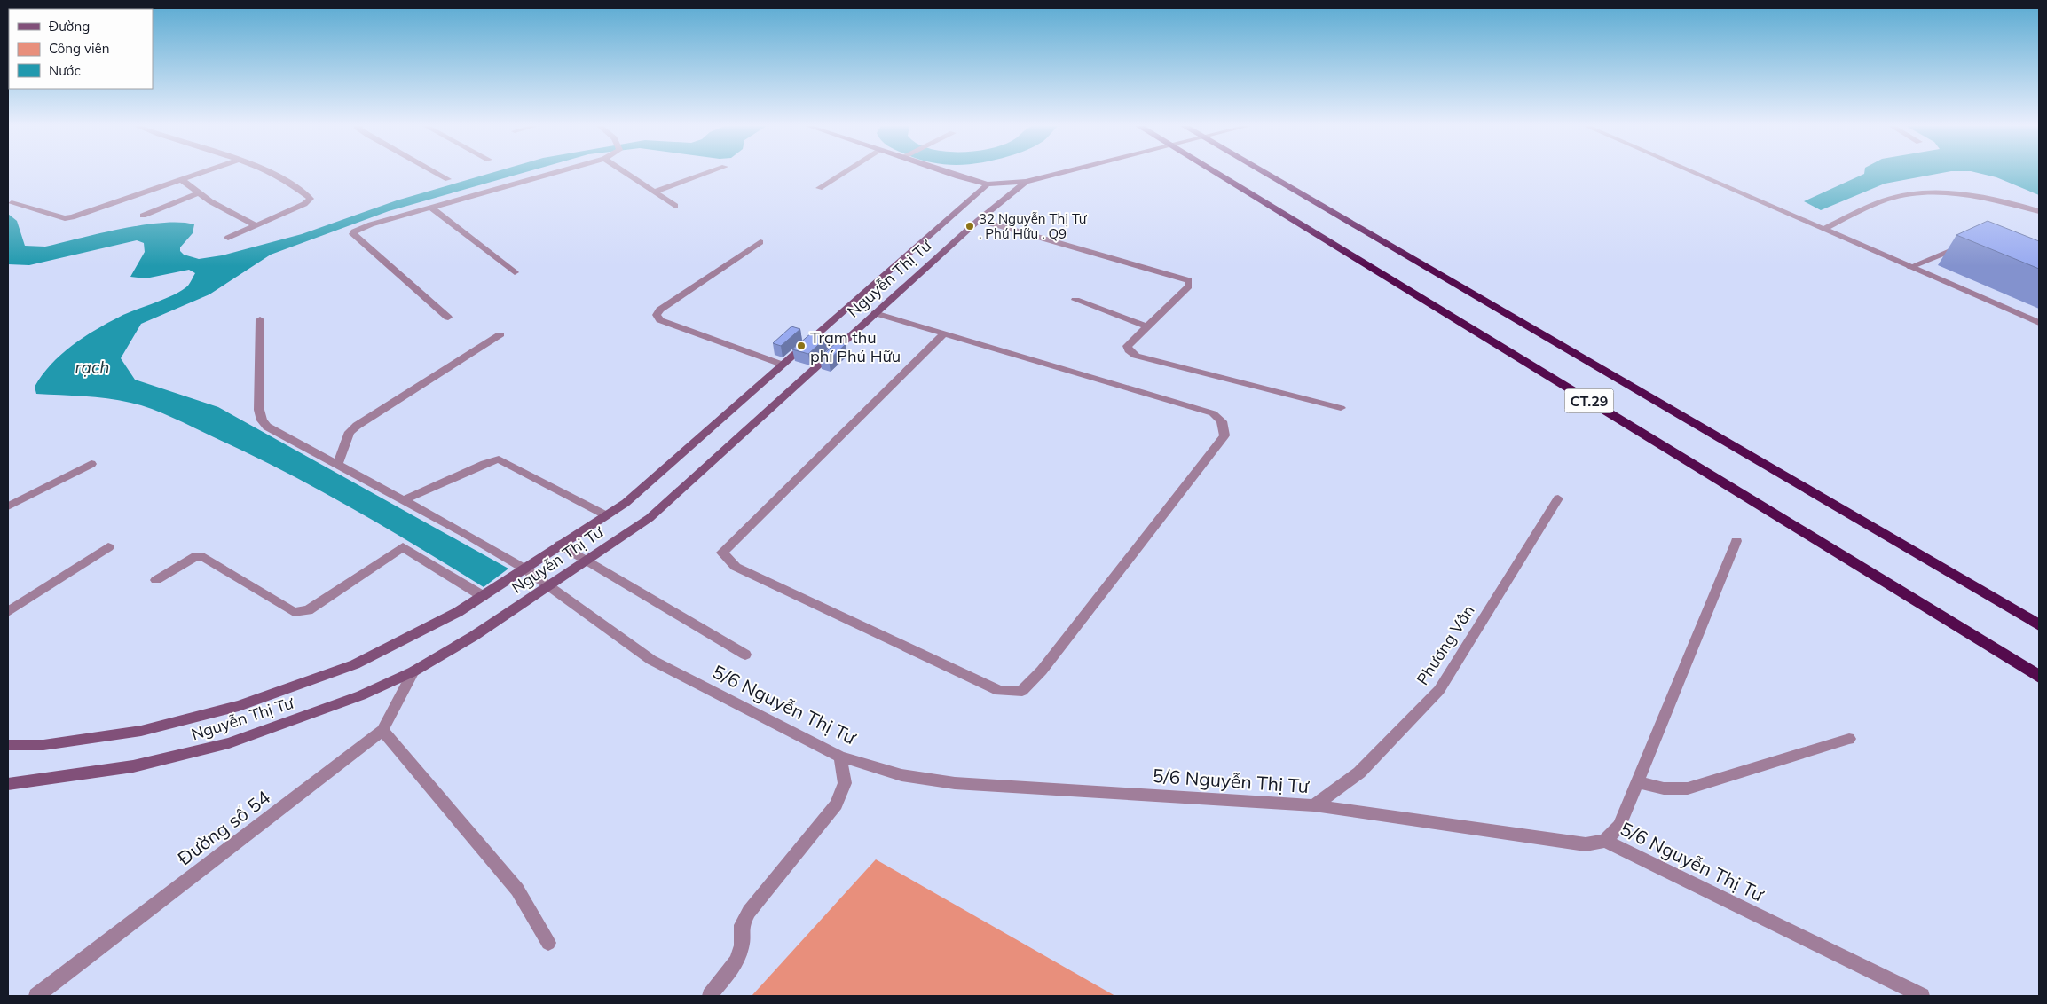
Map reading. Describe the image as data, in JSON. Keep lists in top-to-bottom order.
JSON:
{
  "streets": {
    "highway": ["CT.29"],
    "street": [
      "Nguyễn Thị Tư",
      "Phương Vân",
      "5/6 Nguyễn Thị Tư",
      "Đường số 54"
    ]
  },
  "crossings": [
    ["Nguyễn Thị Tư", "5/6 Nguyễn Thị Tư"],
    ["Nguyễn Thị Tư", "Đường số 54"],
    ["Phương Vân", "5/6 Nguyễn Thị Tư"]
  ],
  "water": ["rạch"],
  "places": ["32 Nguyễn Thị Tư . Phú Hữu . Q9", "Trạm thu phí Phú Hữu"],
  "legend": ["Đường", "Công viên", "Nước"]
}
